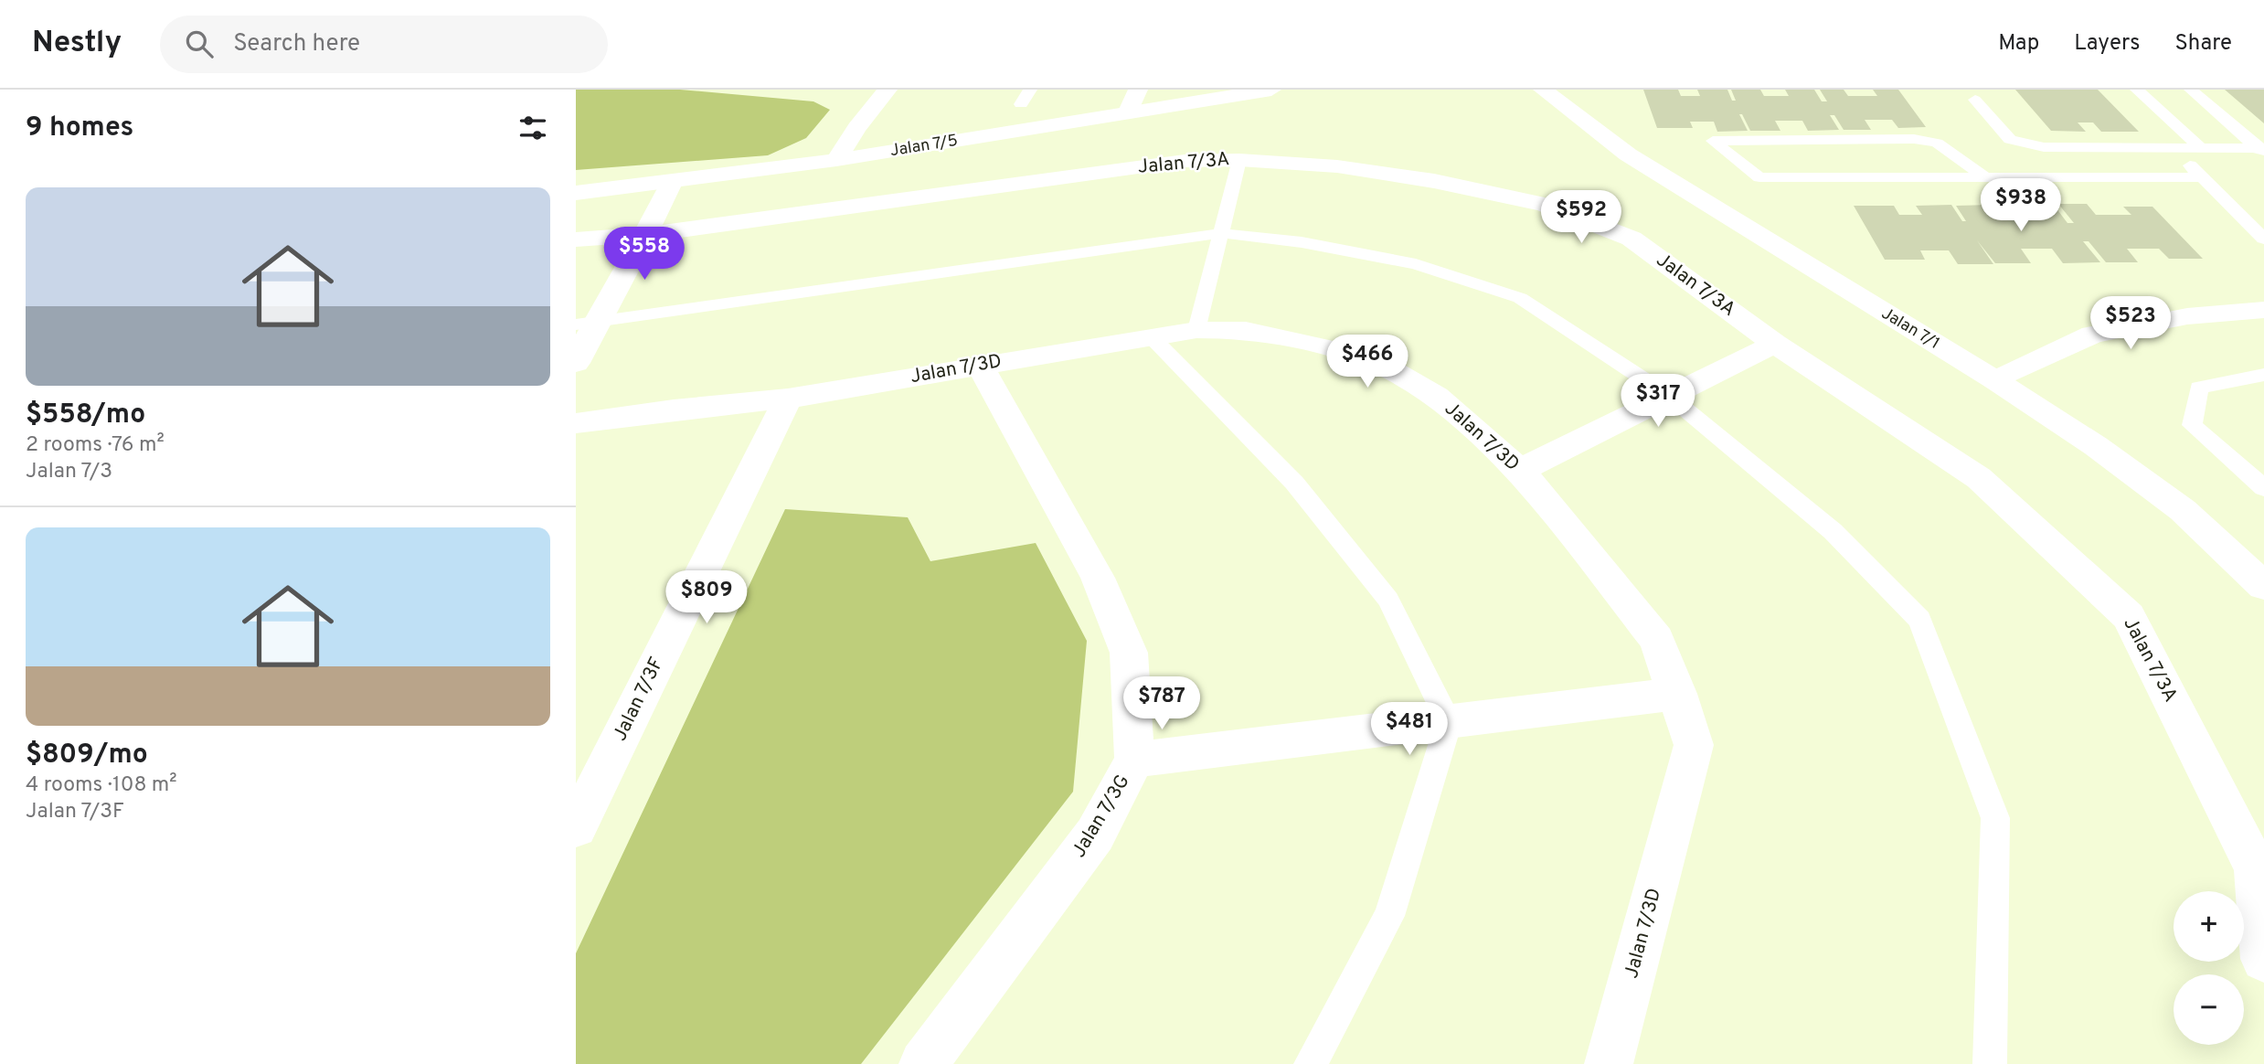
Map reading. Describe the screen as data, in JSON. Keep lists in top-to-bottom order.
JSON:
{
  "streets": {
    "street": [
      "Jalan 7/5",
      "Jalan 7/3A",
      "Jalan 7/1",
      "Jalan 7/3D",
      "Jalan 7/3F",
      "Jalan 7/3G"
    ]
  },
  "crossings": [
    ["Jalan 7/3D", "Jalan 7/3F"],
    ["Jalan 7/3D", "Jalan 7/3G"]
  ],
  "page": {
    "header": "Nestly",
    "search": "Search here",
    "nav": ["Map", "Layers", "Share"],
    "heading": "9 homes",
    "list": [
      {
        "name": "$558/mo",
        "note": "2 rooms · 76 m² · Jalan 7/3"
      },
      {
        "name": "$809/mo",
        "note": "4 rooms · 108 m² · Jalan 7/3F"
      }
    ],
    "price": [
      "$938",
      "$592",
      "$558",
      "$523",
      "$466",
      "$317",
      "$809",
      "$787",
      "$481"
    ],
    "map_buttons": ["+", "−"]
  }
}
